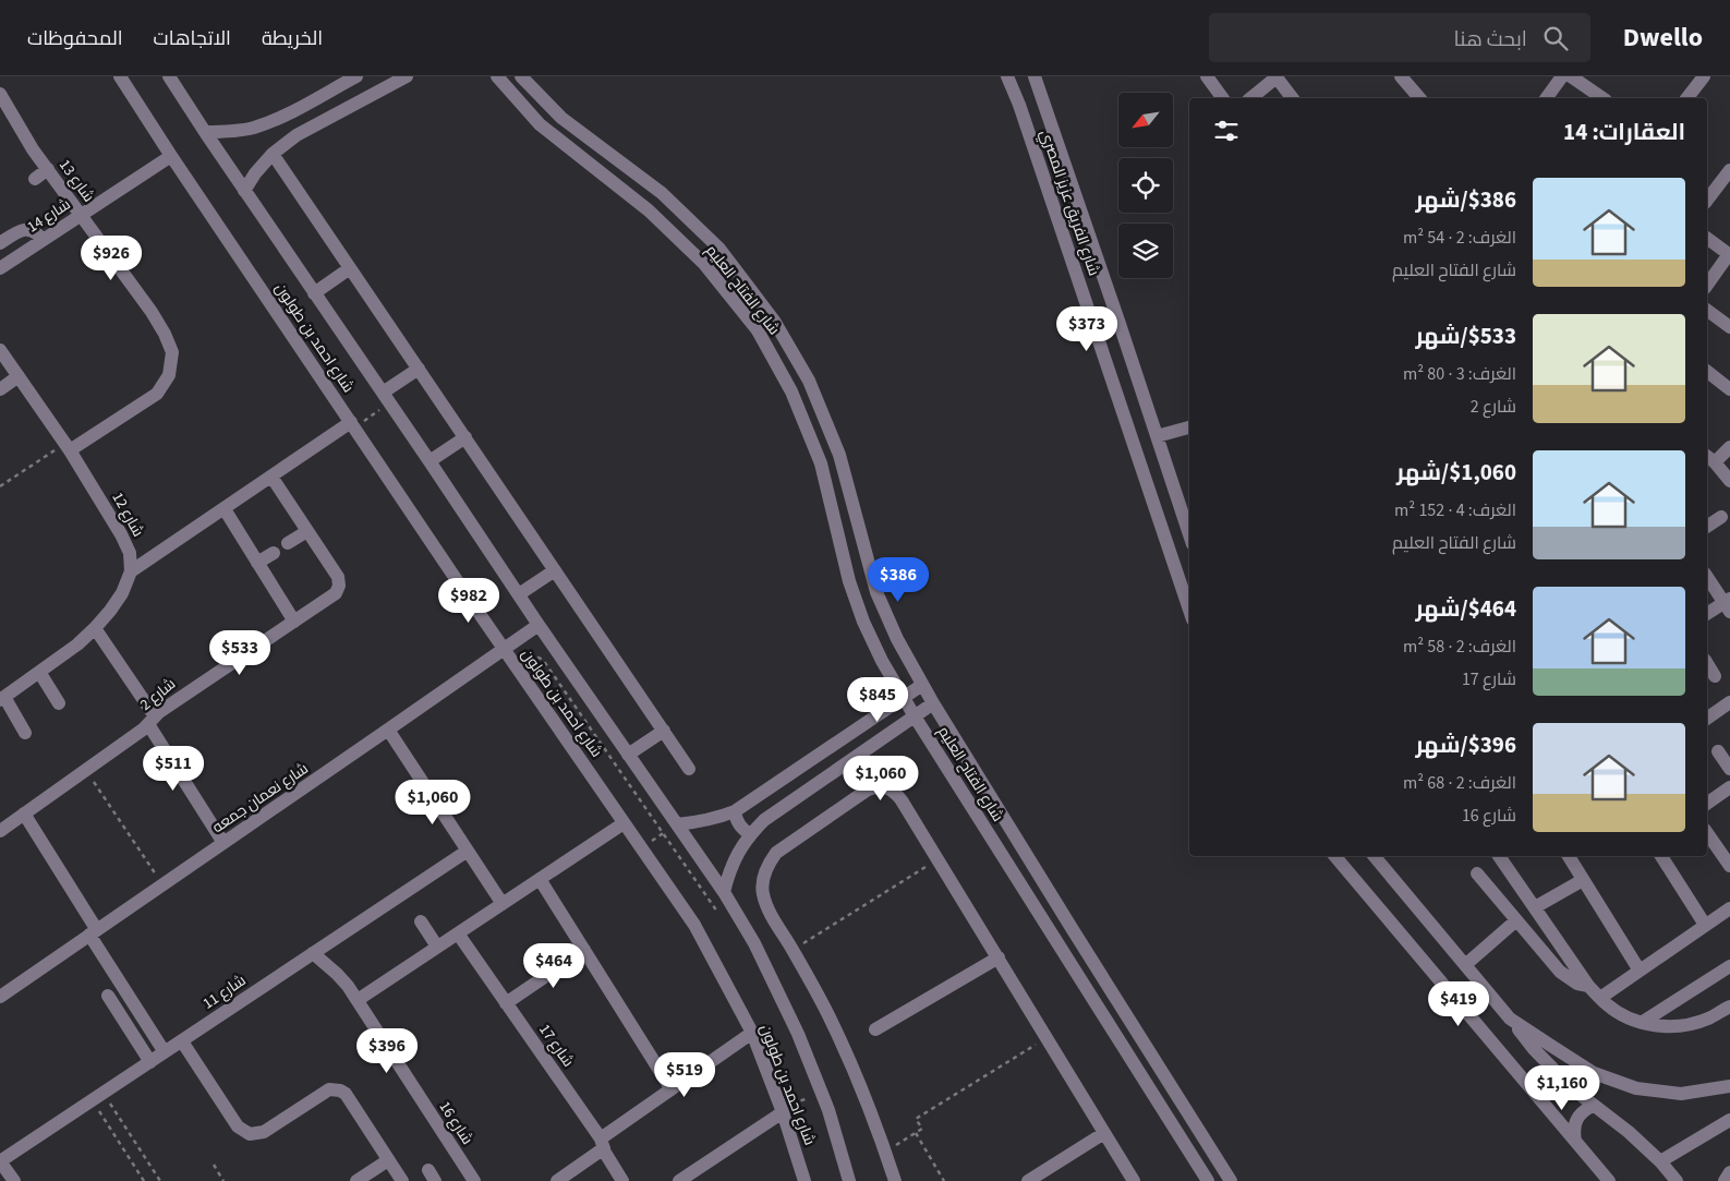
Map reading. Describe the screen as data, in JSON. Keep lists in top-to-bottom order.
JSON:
{
  "streets": {
    "street": [
      "شارع 13",
      "شارع الفريق عزيز المصري",
      "شارع 14",
      "شارع الفتاح العليم",
      "شارع احمد بن طولون",
      "شارع 12",
      "شارع 2",
      "شارع نعمان جمعه",
      "شارع 11",
      "شارع 17",
      "شارع 16"
    ]
  },
  "crossings": [
    ["شارع 13", "شارع 14"],
    ["شارع 13", "شارع 12"],
    ["شارع 14", "شارع احمد بن طولون"],
    ["شارع احمد بن طولون", "شارع نعمان جمعه"],
    ["شارع 11", "شارع 16"]
  ],
  "north": "bottom left",
  "page": {
    "header": "Dwello",
    "search": "ابحث هنا",
    "nav": ["الخريطة", "الاتجاهات", "المحفوظات"],
    "heading": "العقارات: 14",
    "list": [
      {
        "name": "$386/شهر",
        "note": "الغرف: 2 · 54 m² · شارع الفتاح العليم"
      },
      {
        "name": "$533/شهر",
        "note": "الغرف: 3 · 80 m² · شارع 2"
      },
      {
        "name": "$1,060/شهر",
        "note": "الغرف: 4 · 152 m² · شارع الفتاح العليم"
      },
      {
        "name": "$464/شهر",
        "note": "الغرف: 2 · 58 m² · شارع 17"
      },
      {
        "name": "$396/شهر",
        "note": "الغرف: 2 · 68 m² · شارع 16"
      }
    ],
    "price": [
      "$926",
      "$373",
      "$386",
      "$982",
      "$533",
      "$845",
      "$511",
      "$1,060",
      "$1,060",
      "$464",
      "$419",
      "$396",
      "$519",
      "$1,160"
    ]
  }
}
